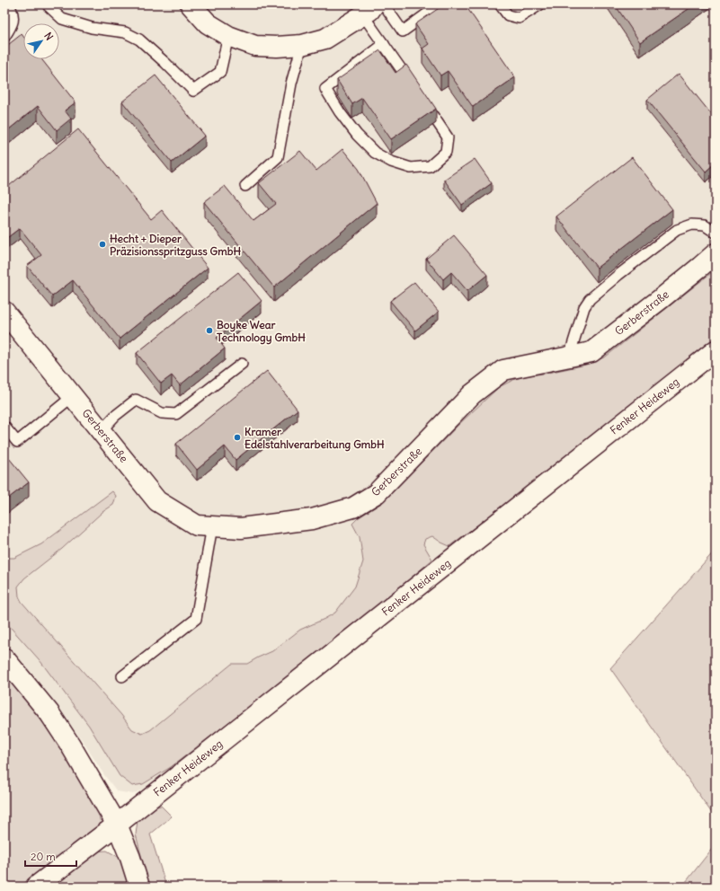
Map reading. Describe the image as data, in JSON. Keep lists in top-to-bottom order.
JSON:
{
  "streets": {
    "street": ["Gerberstraße", "Fenker Heideweg"]
  },
  "places": ["Hecht + Dieper Präzisionsspritzguss GmbH", "Boyke Wear Technology GmbH", "Kramer Edelstahlverarbeitung GmbH"],
  "scale_bar": "20 m",
  "north": "top right"
}
